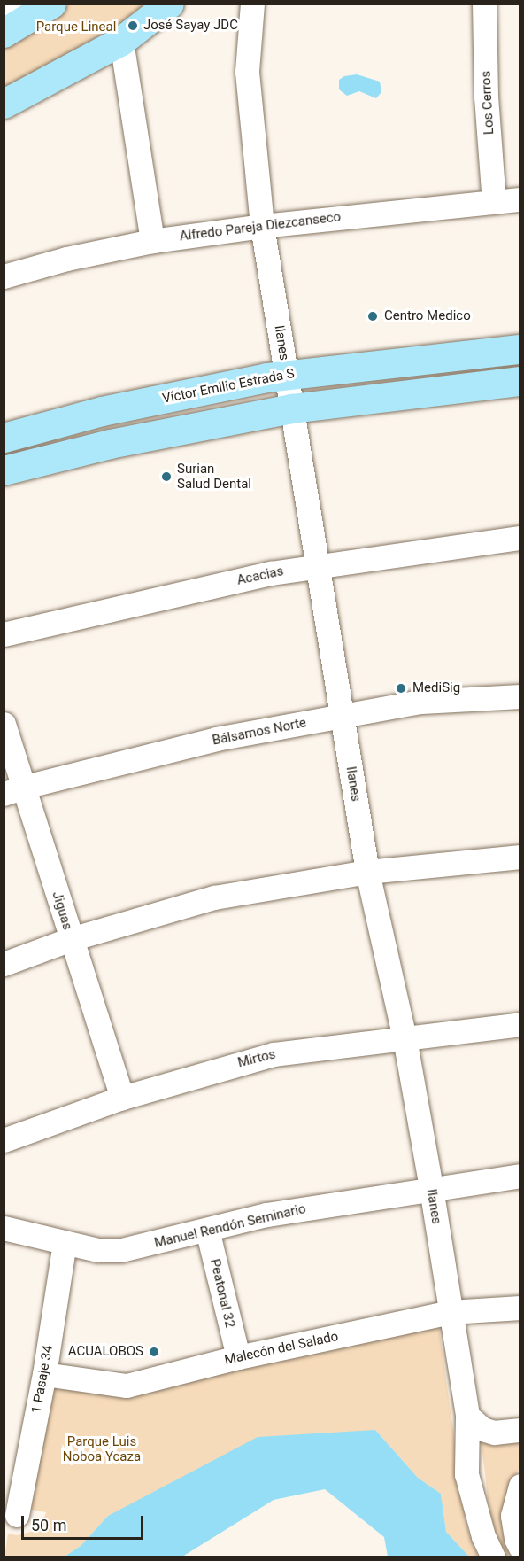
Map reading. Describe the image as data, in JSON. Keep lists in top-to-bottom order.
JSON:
{
  "streets": {
    "main road": ["Víctor Emilio Estrada S"],
    "street": [
      "Los Cerros",
      "Alfredo Pareja Diezcanseco",
      "Ilanes",
      "Acacias",
      "Bálsamos Norte",
      "Jiguas",
      "Mirtos",
      "Manuel Rendón Seminario",
      "Peatonal 32",
      "Malecón del Salado",
      "1 Pasaje 34"
    ]
  },
  "crossings": [
    ["Los Cerros", "Alfredo Pareja Diezcanseco"],
    ["Alfredo Pareja Diezcanseco", "Ilanes"],
    ["Ilanes", "Víctor Emilio Estrada S"],
    ["Ilanes", "Acacias"],
    ["Ilanes", "Bálsamos Norte"],
    ["Ilanes", "Mirtos"],
    ["Ilanes", "Manuel Rendón Seminario"],
    ["Ilanes", "Malecón del Salado"],
    ["Bálsamos Norte", "Jiguas"],
    ["Jiguas", "Mirtos"],
    ["Manuel Rendón Seminario", "Peatonal 32"],
    ["Manuel Rendón Seminario", "1 Pasaje 34"],
    ["Peatonal 32", "Malecón del Salado"],
    ["Malecón del Salado", "1 Pasaje 34"]
  ],
  "parks": ["Parque Lineal", "Parque Luis Noboa Ycaza"],
  "places": [
    "José Sayay JDC",
    "Centro Medico",
    "Surian Salud Dental",
    "MediSig",
    "ACUALOBOS"
  ],
  "scale_bar": "50 m"
}
